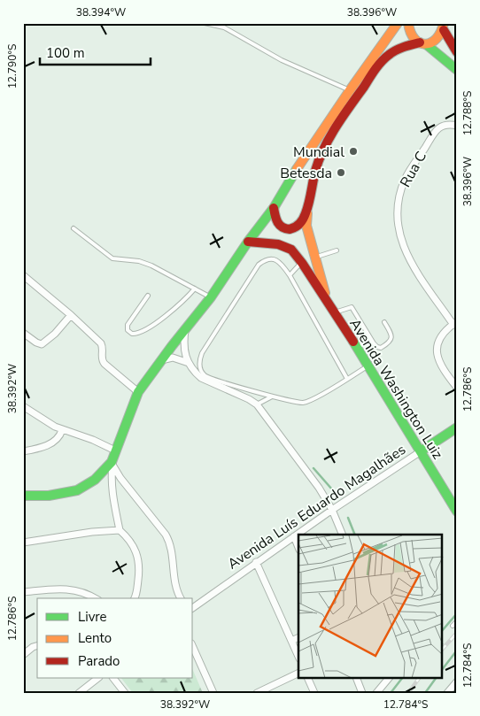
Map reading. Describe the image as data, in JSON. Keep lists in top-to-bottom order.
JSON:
{
  "streets": {
    "main road": ["Avenida Washington Luiz", "Avenida Luís Eduardo Magalhães"],
    "street": ["Rua C"]
  },
  "crossings": [
    ["Avenida Washington Luiz", "Avenida Luís Eduardo Magalhães"]
  ],
  "places": ["Mundial", "Betesda"],
  "legend": ["Livre", "Lento", "Parado"],
  "scale_bar": "100 m",
  "coordinates": [
    "38.394°W",
    "38.396°W",
    "12.790°S",
    "12.788°S",
    "38.392°W",
    "12.786°S",
    "12.784°S"
  ]
}
